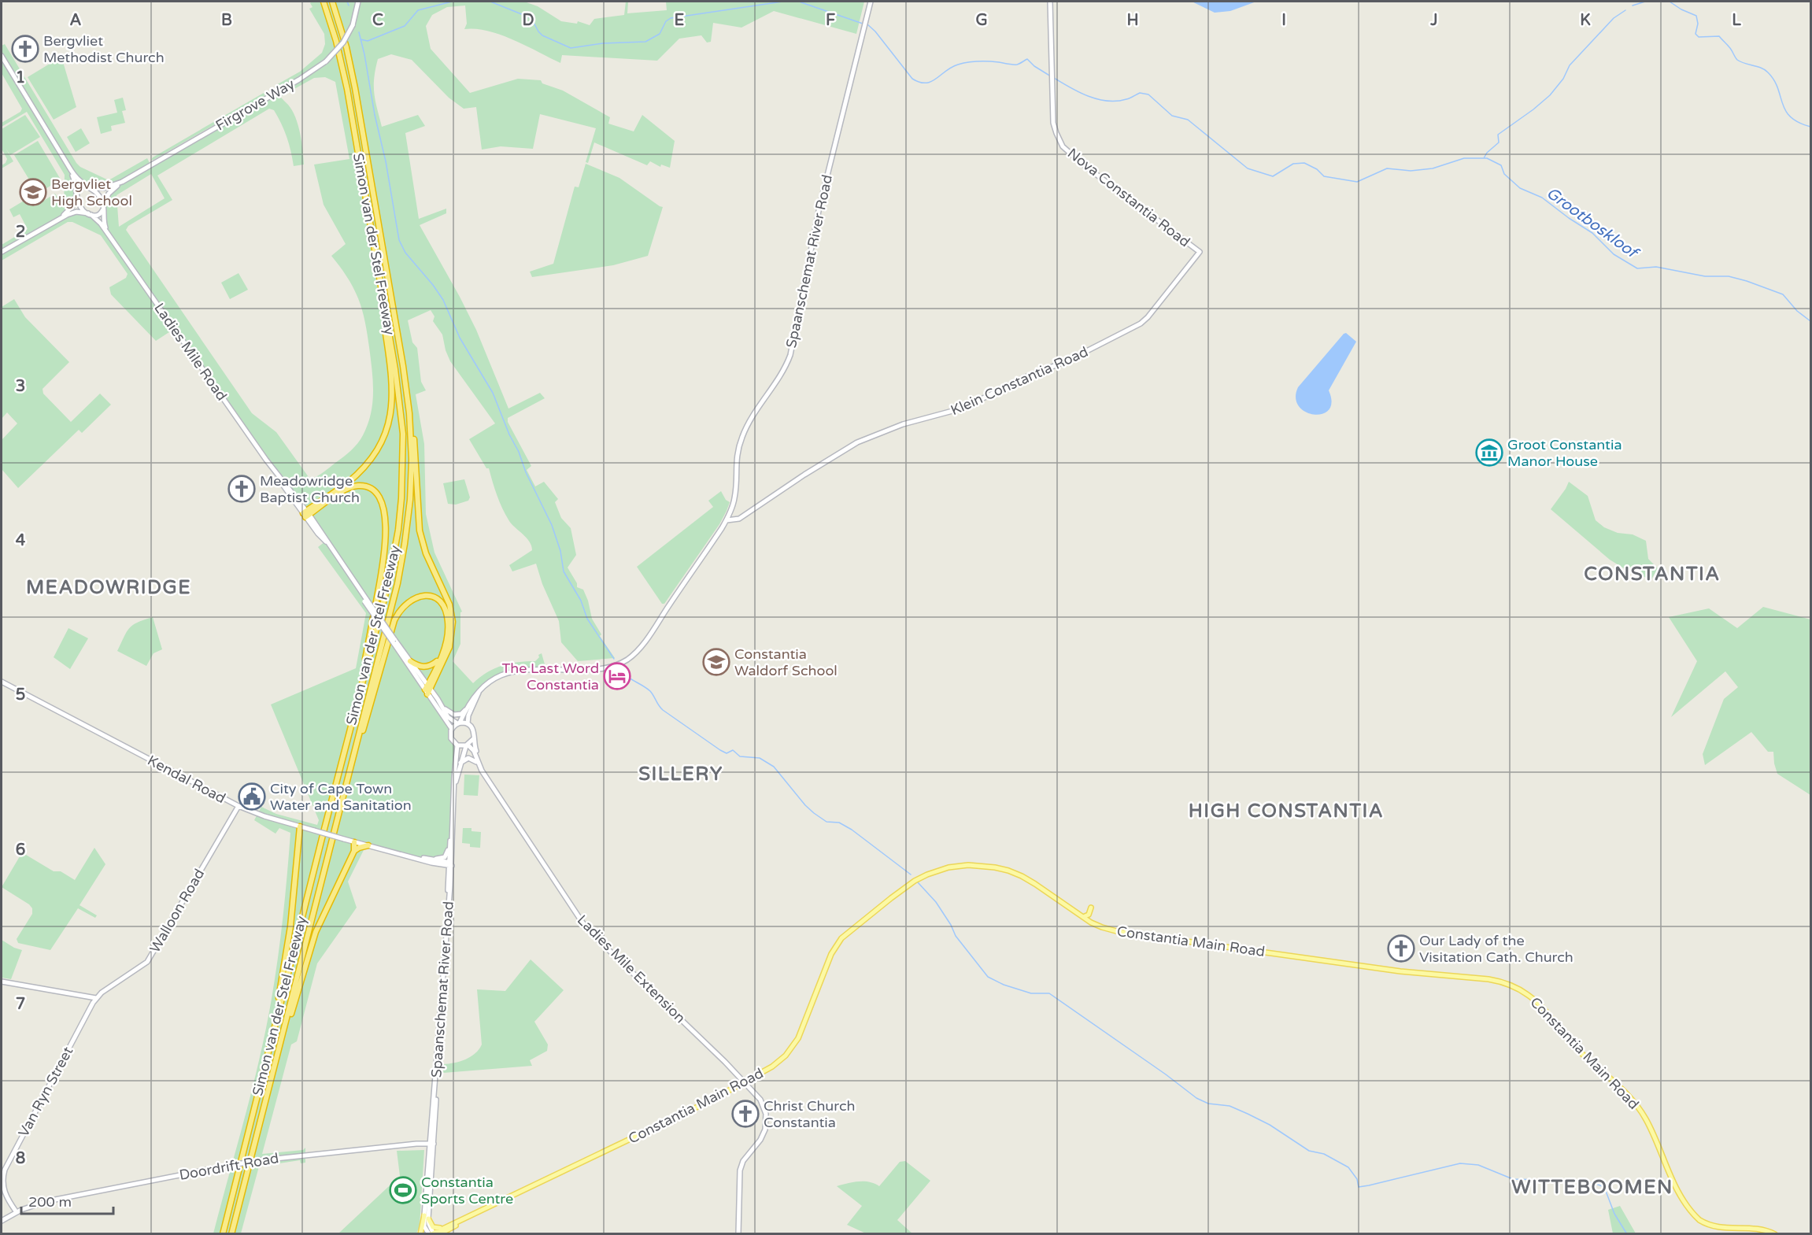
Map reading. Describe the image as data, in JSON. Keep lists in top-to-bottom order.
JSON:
{
  "streets": {
    "highway": ["Simon van der Stel Freeway"],
    "main road": [
      "Firgrove Way",
      "Nova Constantia Road",
      "Spaanschemat River Road",
      "Ladies Mile Road",
      "Klein Constantia Road",
      "Kendal Road",
      "Walloon Road",
      "Constantia Main Road",
      "Ladies Mile Extension",
      "Van Ryn Street",
      "Doordrift Road"
    ]
  },
  "crossings": [
    ["Firgrove Way", "Ladies Mile Road"],
    ["Nova Constantia Road", "Klein Constantia Road"],
    ["Spaanschemat River Road", "Ladies Mile Road"],
    ["Spaanschemat River Road", "Klein Constantia Road"],
    ["Spaanschemat River Road", "Kendal Road"],
    ["Spaanschemat River Road", "Constantia Main Road"],
    ["Spaanschemat River Road", "Ladies Mile Extension"],
    ["Spaanschemat River Road", "Doordrift Road"],
    ["Ladies Mile Road", "Ladies Mile Extension"],
    ["Kendal Road", "Walloon Road"],
    ["Walloon Road", "Van Ryn Street"],
    ["Constantia Main Road", "Ladies Mile Extension"],
    ["Van Ryn Street", "Doordrift Road"]
  ],
  "districts": [
    "CONSTANTIA",
    "MEADOWRIDGE",
    "SILLERY",
    "HIGH CONSTANTIA",
    "WITTEBOOMEN"
  ],
  "water": ["Grootboskloof"],
  "places": {
    "church": [
      "Bergvliet Methodist Church",
      "Meadowridge Baptist Church",
      "Our Lady of the Visitation Cath. Church",
      "Christ Church Constantia"
    ],
    "school or university": ["Bergvliet High School", "Constantia Waldorf School"],
    "museum": ["Groot Constantia Manor House"],
    "hotel": ["The Last Word Constantia"],
    "public building": ["City of Cape Town Water and Sanitation"],
    "sports": ["Constantia Sports Centre"]
  },
  "scale_bar": "200 m",
  "grid": {
    "columns": [
      "A",
      "B",
      "C",
      "D",
      "E",
      "F",
      "G",
      "H",
      "I",
      "J",
      "K",
      "L"
    ],
    "rows": [
      "1",
      "2",
      "3",
      "4",
      "5",
      "6",
      "7",
      "8"
    ]
  }
}
